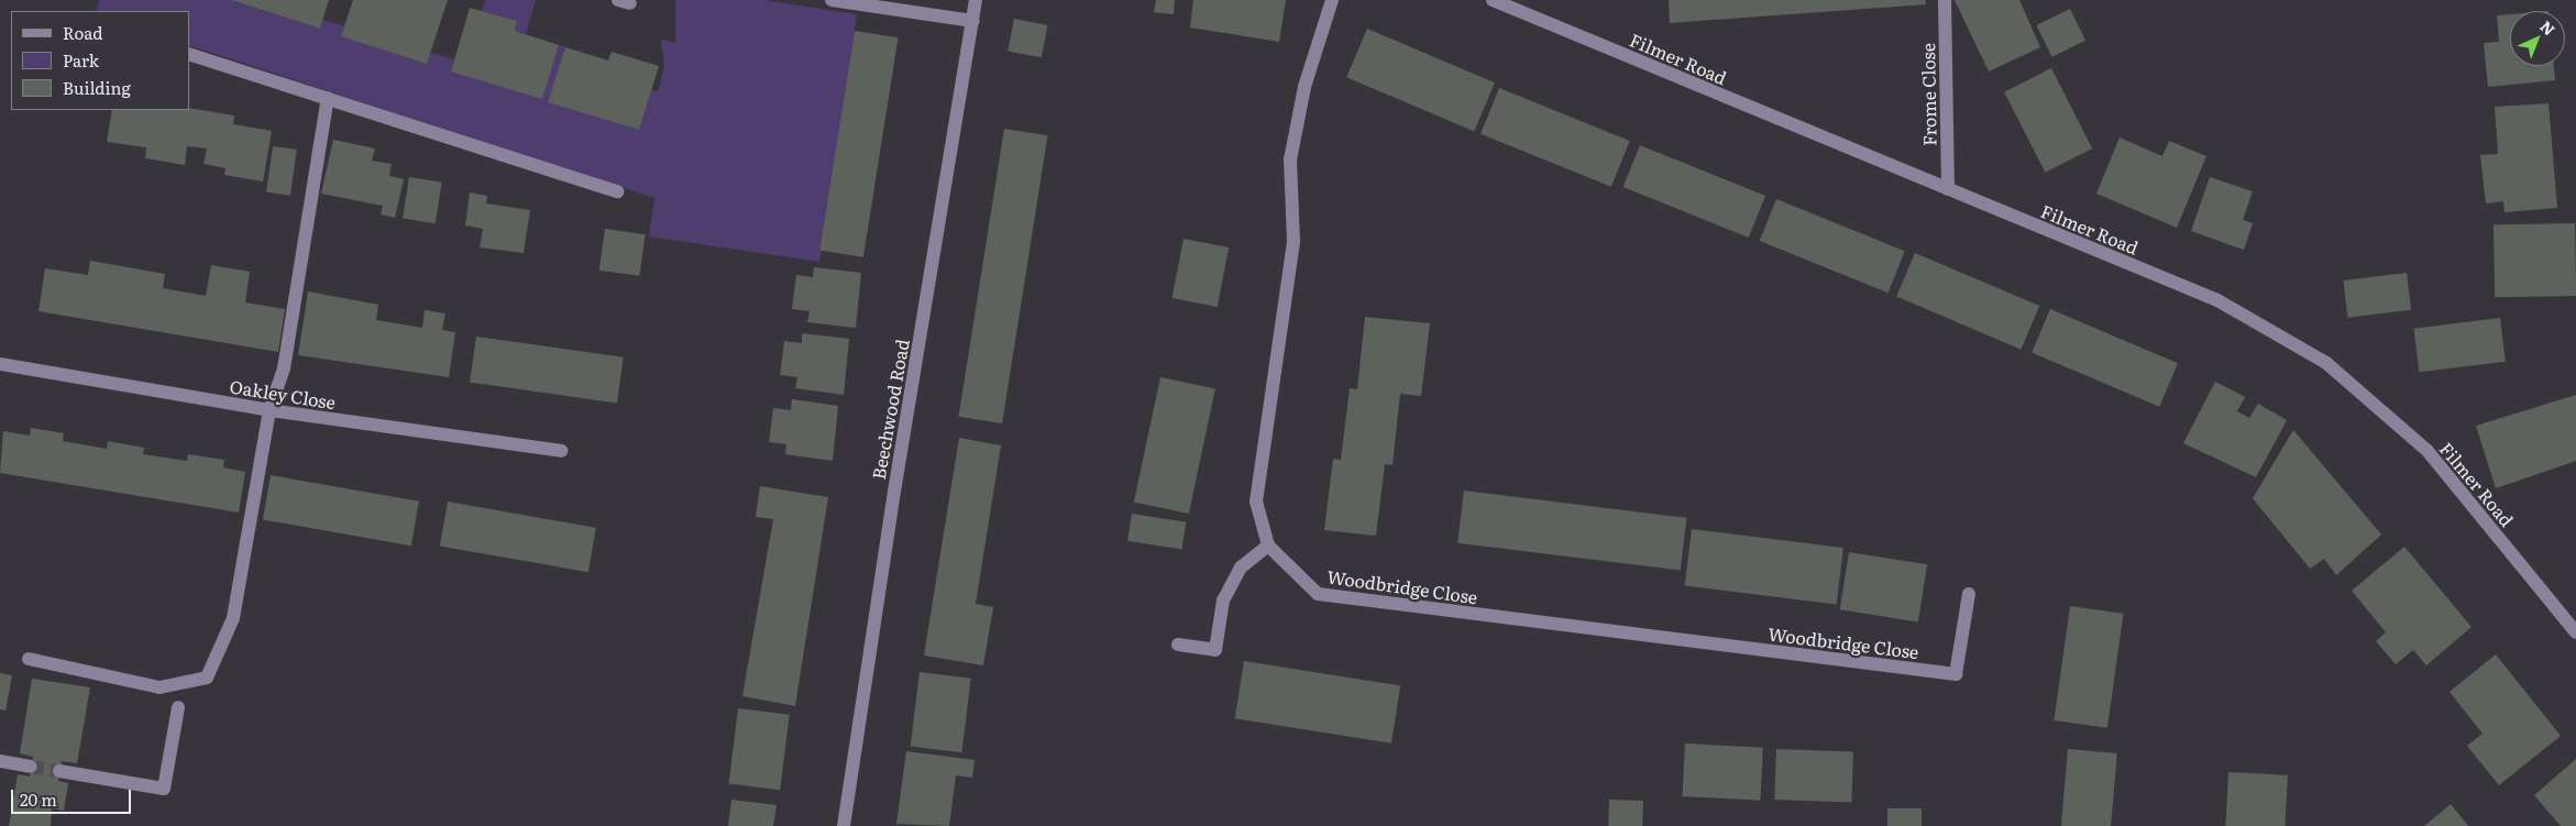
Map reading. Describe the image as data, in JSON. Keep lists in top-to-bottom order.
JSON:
{
  "streets": {
    "street": [
      "Filmer Road",
      "Frome Close",
      "Oakley Close",
      "Beechwood Road",
      "Woodbridge Close"
    ]
  },
  "crossings": [
    ["Filmer Road", "Frome Close"]
  ],
  "legend": ["Road", "Park", "Building"],
  "scale_bar": "20 m",
  "north": "top right"
}
